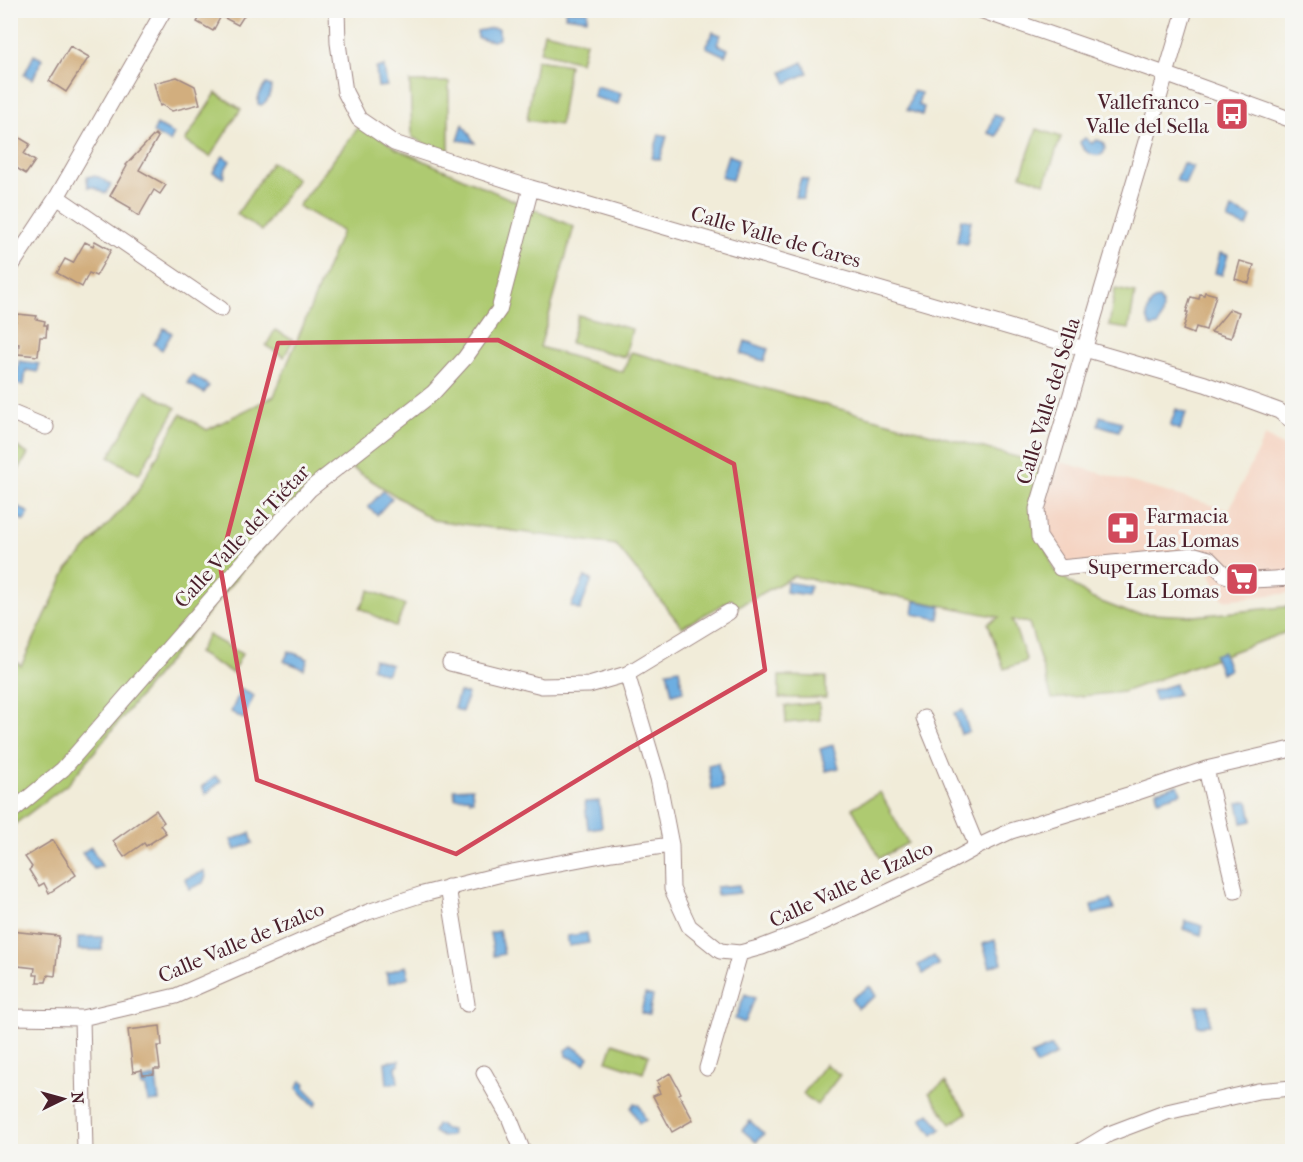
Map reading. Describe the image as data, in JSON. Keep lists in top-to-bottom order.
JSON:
{
  "streets": {
    "street": [
      "Calle Valle de Cares",
      "Calle Valle del Sella",
      "Calle Valle del Tiétar",
      "Calle Valle de Izalco"
    ]
  },
  "crossings": [
    ["Calle Valle de Cares", "Calle Valle del Sella"],
    ["Calle Valle de Cares", "Calle Valle del Tiétar"]
  ],
  "places": {
    "bus stop": ["Vallefranco - Valle del Sella"],
    "pharmacy": ["Farmacia Las Lomas"],
    "supermarket": ["Supermercado Las Lomas"]
  },
  "north": "right"
}
